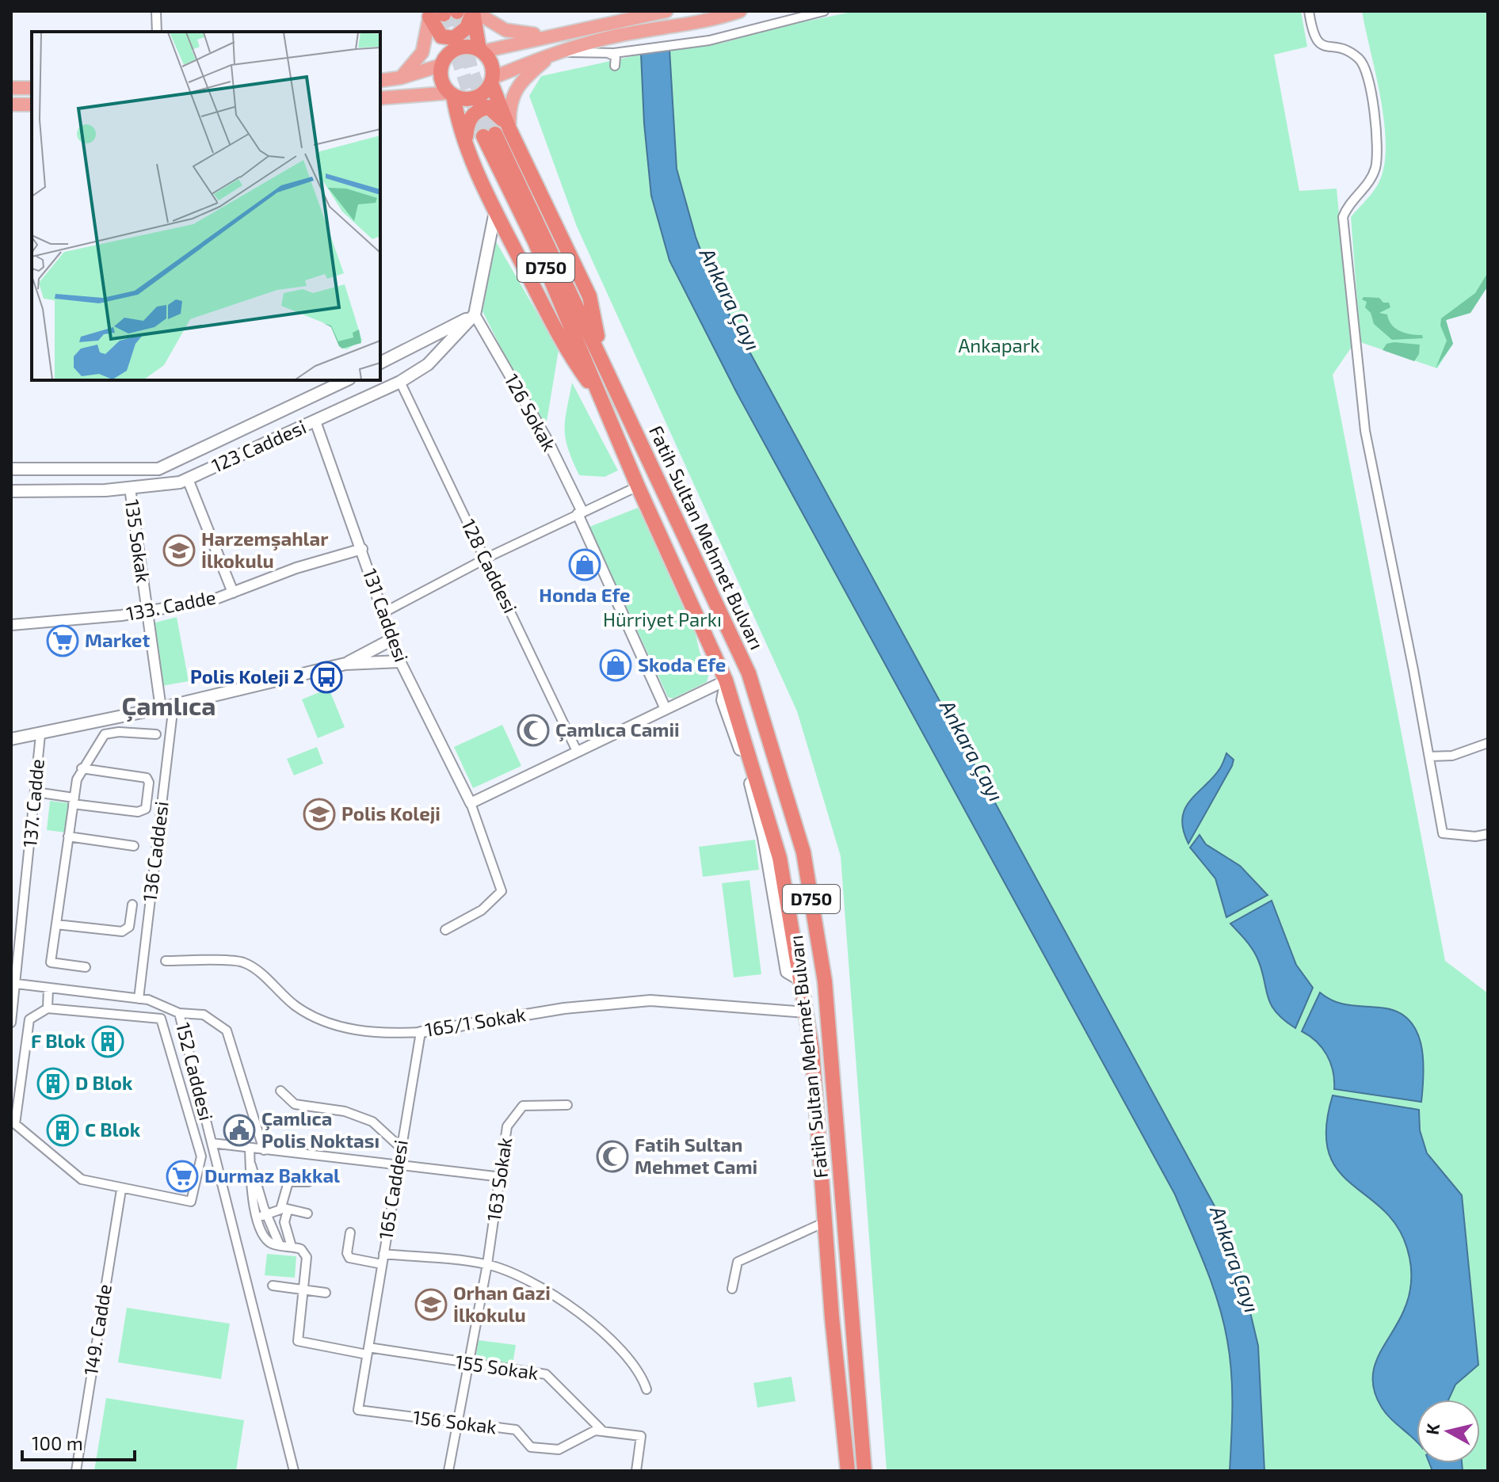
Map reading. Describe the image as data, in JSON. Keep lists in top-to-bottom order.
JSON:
{
  "streets": {
    "highway": ["D750", "Fatih Sultan Mehmet Bulvarı"],
    "main road": ["123 Caddesi"],
    "street": [
      "126 Sokak",
      "135 Sokak",
      "128 Caddesi",
      "133. Cadde",
      "131 Caddesi",
      "137. Cadde",
      "136 Caddesi",
      "165/1 Sokak",
      "152 Caddesi",
      "163 Sokak",
      "165 Caddesi",
      "149. Cadde",
      "155 Sokak",
      "156 Sokak"
    ]
  },
  "crossings": [
    ["126 Sokak", "123 Caddesi"],
    ["123 Caddesi", "135 Sokak"],
    ["123 Caddesi", "128 Caddesi"],
    ["123 Caddesi", "131 Caddesi"],
    ["Fatih Sultan Mehmet Bulvarı", "165/1 Sokak"],
    ["135 Sokak", "133. Cadde"],
    ["133. Cadde", "131 Caddesi"],
    ["137. Cadde", "152 Caddesi"],
    ["136 Caddesi", "152 Caddesi"],
    ["165/1 Sokak", "165 Caddesi"],
    ["163 Sokak", "155 Sokak"],
    ["163 Sokak", "156 Sokak"],
    ["165 Caddesi", "155 Sokak"],
    ["165 Caddesi", "156 Sokak"],
    ["155 Sokak", "156 Sokak"]
  ],
  "districts": ["Çamlıca"],
  "water": ["Ankara Çayı"],
  "parks": ["Ankapark", "Hürriyet Parkı"],
  "places": {
    "school or university": ["Harzemşahlar İlkokulu", "Polis Koleji", "Orhan Gazi İlkokulu"],
    "shop": ["Honda Efe", "Skoda Efe"],
    "supermarket": ["Market", "Durmaz Bakkal"],
    "bus stop": ["Polis Koleji 2"],
    "mosque": ["Çamlıca Camii", "Fatih Sultan Mehmet Cami"],
    "building": ["F Blok", "D Blok", "C Blok"],
    "public building": ["Çamlıca Polis Noktası"]
  },
  "scale_bar": "100 m",
  "north": "left"
}
